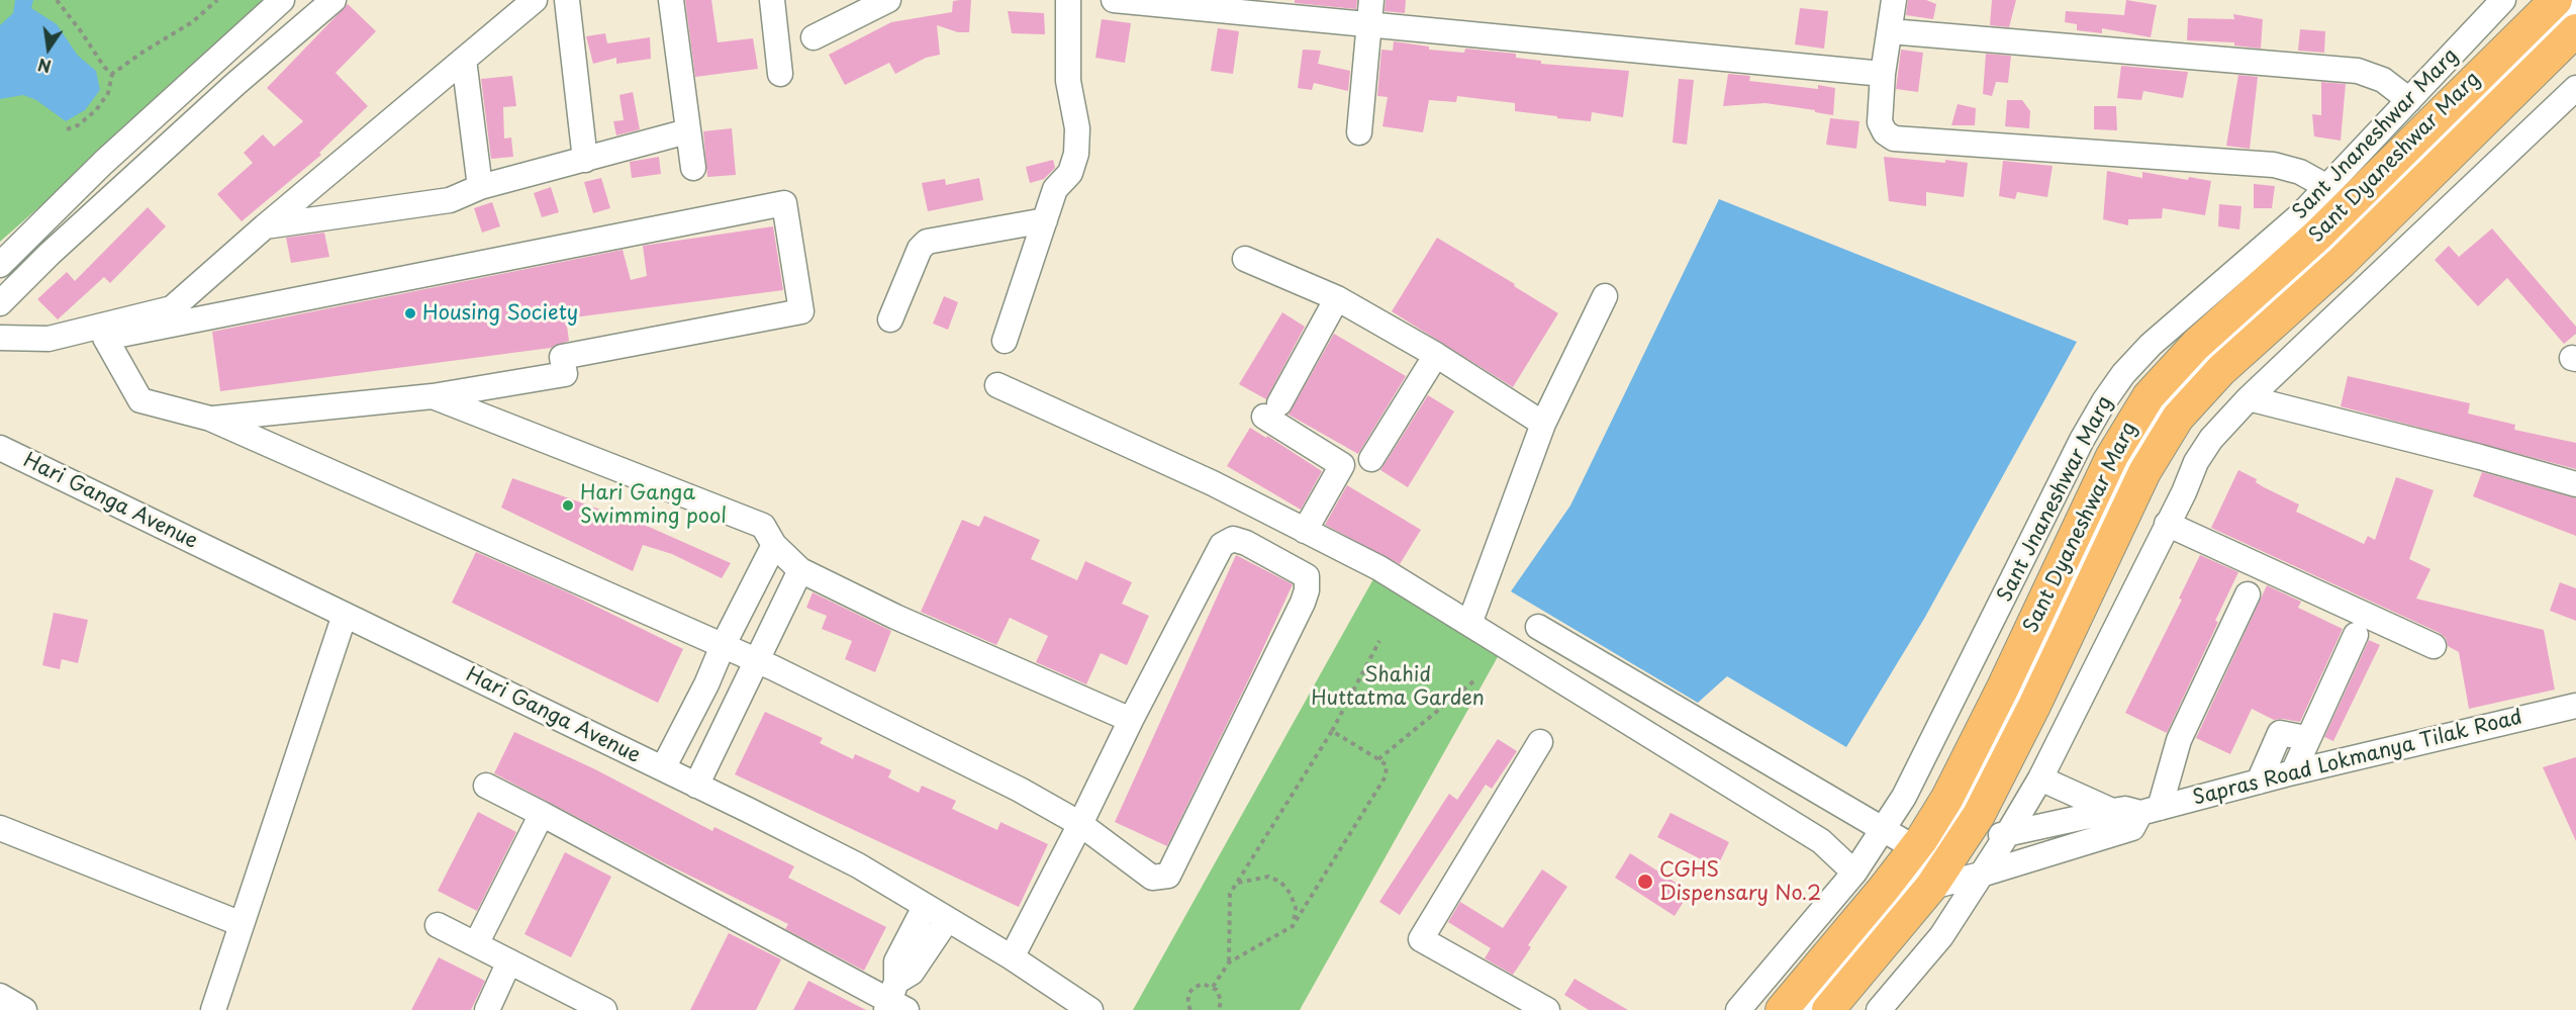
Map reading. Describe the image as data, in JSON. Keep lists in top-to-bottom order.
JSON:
{
  "streets": {
    "main road": ["Sant Dyaneshwar Marg"],
    "street": ["Sant Jnaneshwar Marg", "Hari Ganga Avenue", "Sapras Road Lokmanya Tilak Road"]
  },
  "crossings": [
    ["Sant Dyaneshwar Marg", "Sapras Road Lokmanya Tilak Road"]
  ],
  "parks": ["Shahid Huttatma Garden"],
  "places": ["Housing Society", "Hari Ganga Swimming pool", "CGHS Dispensary No.2"],
  "north": "bottom"
}
